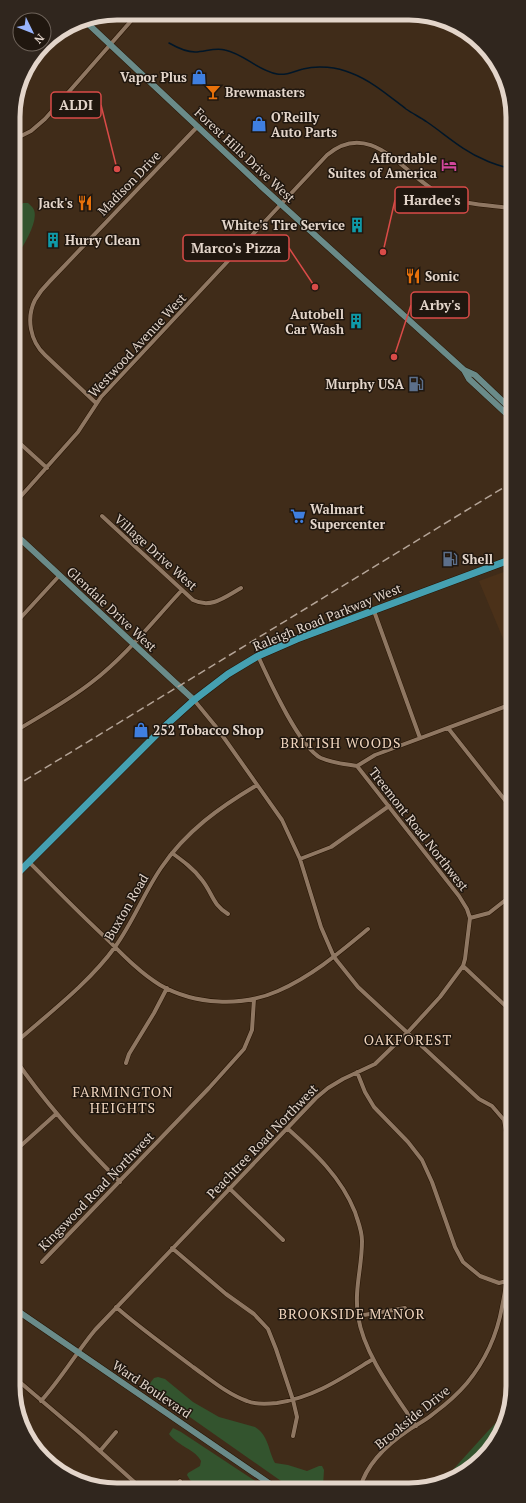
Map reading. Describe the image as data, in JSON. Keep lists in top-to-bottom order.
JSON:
{
  "streets": {
    "main road": [
      "Forest Hills Drive West",
      "Glendale Drive West",
      "Raleigh Road Parkway West",
      "Ward Boulevard"
    ],
    "street": [
      "Madison Drive",
      "Westwood Avenue West",
      "Village Drive West",
      "Treemont Road Northwest",
      "Buxton Road",
      "Peachtree Road Northwest",
      "Kingswood Road Northwest",
      "Brookside Drive"
    ]
  },
  "crossings": [
    ["Forest Hills Drive West", "Madison Drive"],
    ["Forest Hills Drive West", "Westwood Avenue West"],
    ["Madison Drive", "Westwood Avenue West"],
    ["Glendale Drive West", "Raleigh Road Parkway West"],
    ["Raleigh Road Parkway West", "Treemont Road Northwest"],
    ["Treemont Road Northwest", "Peachtree Road Northwest"],
    ["Peachtree Road Northwest", "Ward Boulevard"]
  ],
  "districts": [
    "BRITISH WOODS",
    "OAKFOREST",
    "FARMINGTON HEIGHTS",
    "BROOKSIDE MANOR"
  ],
  "places": {
    "shop": ["Vapor Plus", "O'Reilly Auto Parts", "252 Tobacco Shop"],
    "bar": ["Brewmasters"],
    "hotel": ["Affordable Suites of America"],
    "other": [
      "ALDI",
      "Hardee's",
      "Marco's Pizza",
      "Arby's"
    ],
    "restaurant": ["Jack's", "Sonic"],
    "building": ["White's Tire Service", "Hurry Clean", "Autobell Car Wash"],
    "fuel station": ["Murphy USA", "Shell"],
    "supermarket": ["Walmart Supercenter"]
  },
  "north": "bottom right"
}
